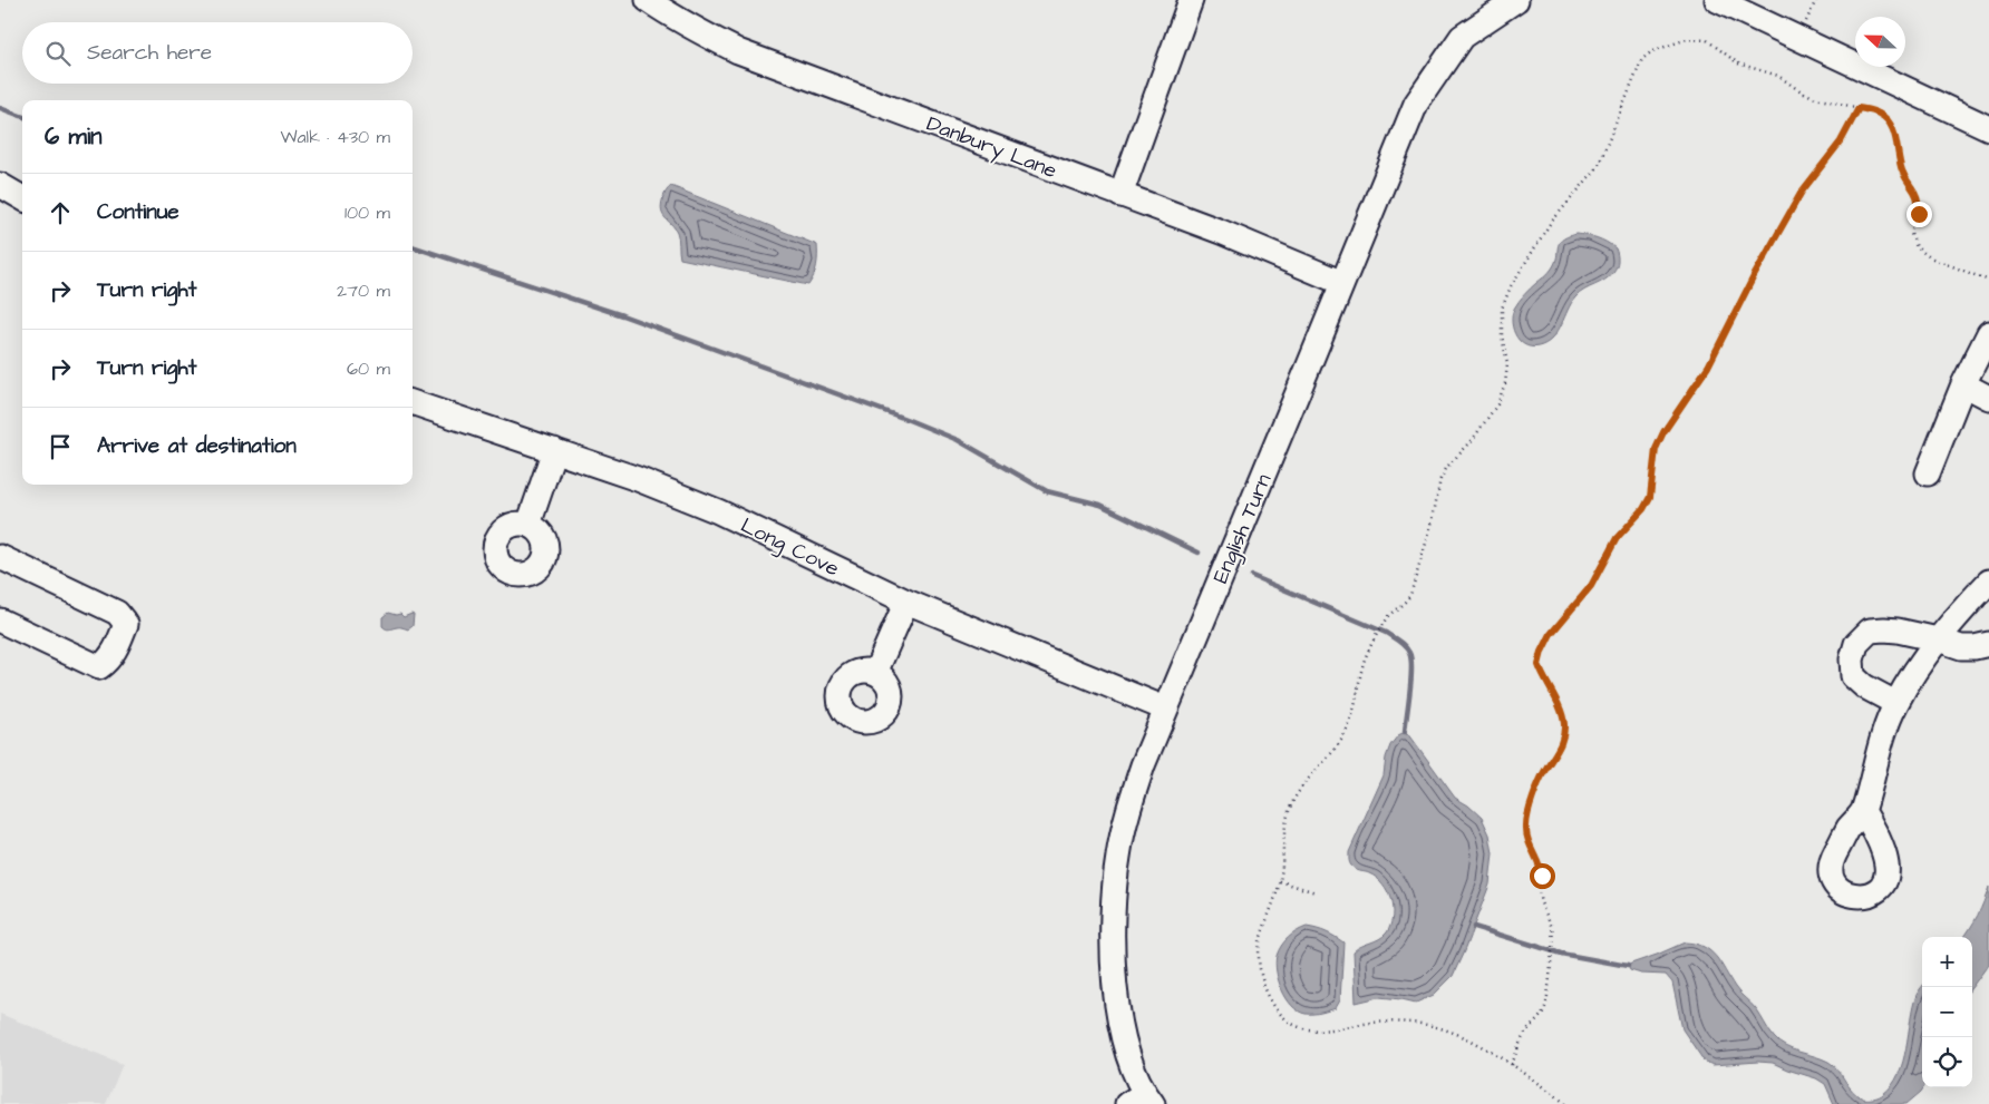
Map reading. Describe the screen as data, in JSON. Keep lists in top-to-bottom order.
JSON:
{
  "streets": {
    "street": ["Danbury Lane", "English Turn", "Long Cove"]
  },
  "crossings": [
    ["Danbury Lane", "English Turn"],
    ["English Turn", "Long Cove"]
  ],
  "north": "left",
  "page": {
    "search": "Search here",
    "heading": ["6 min", "Walk · 430 m"],
    "list": [
      ["Continue", "100 m"],
      ["Turn right", "270 m"],
      ["Turn right", "60 m"],
      "Arrive at destination"
    ],
    "map_buttons": ["+", "−"]
  }
}
